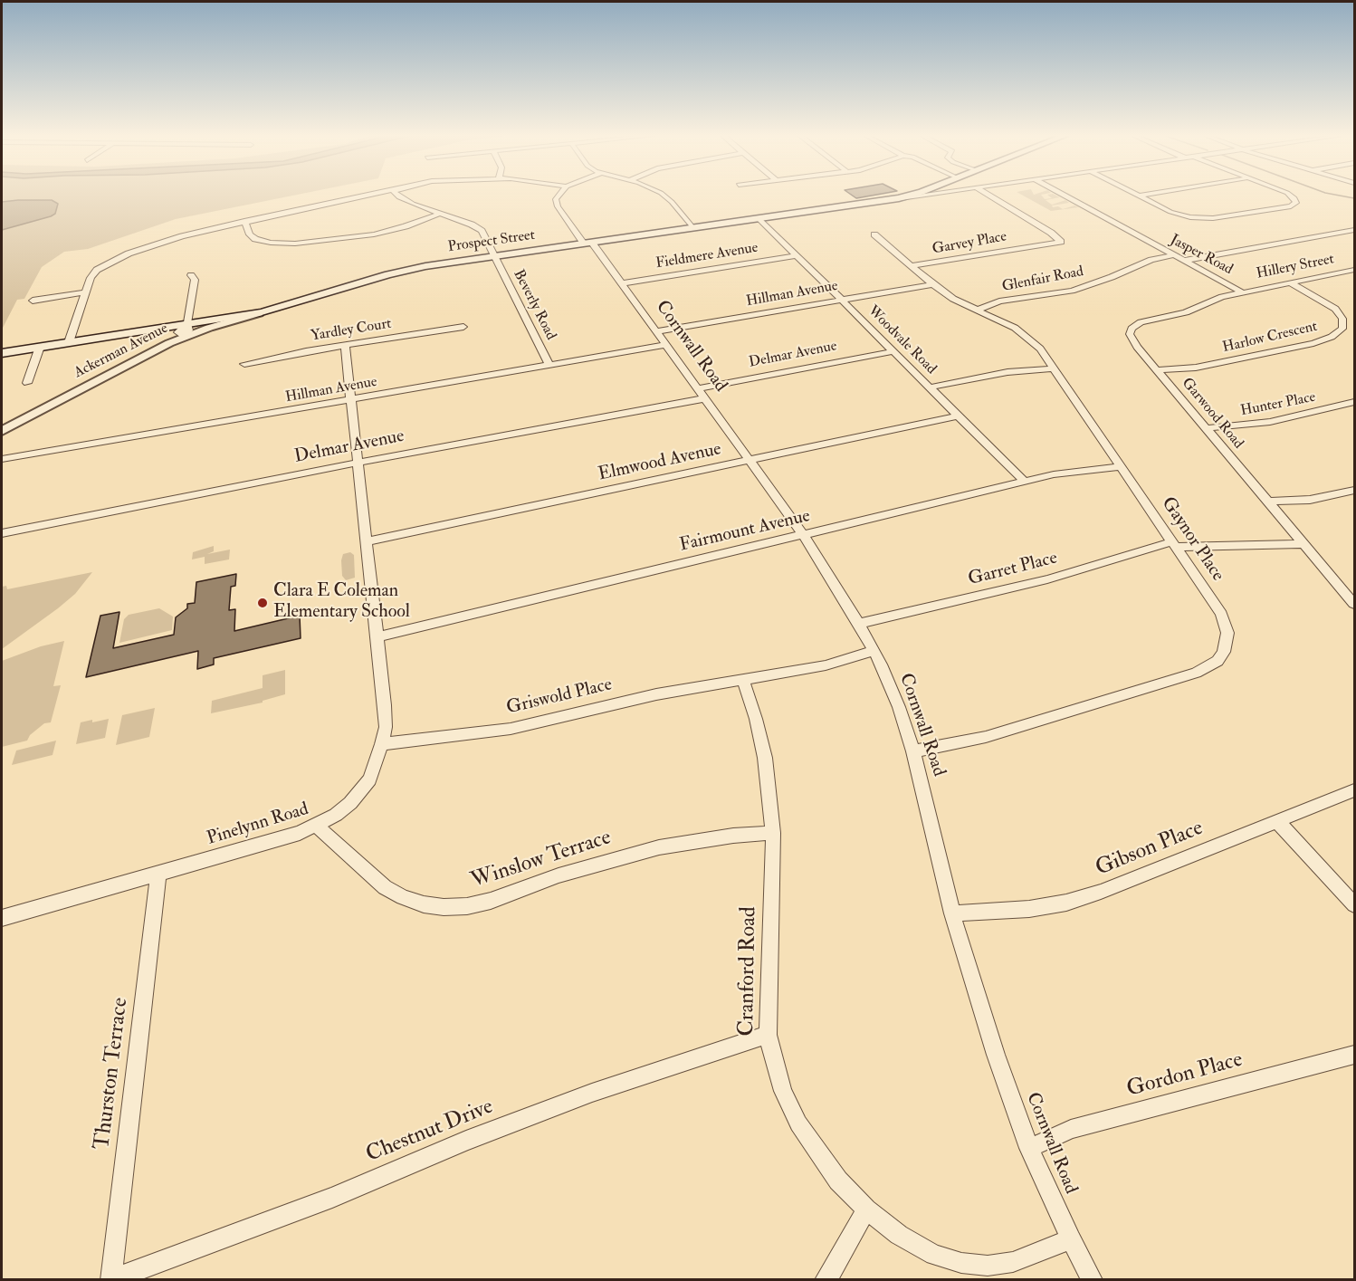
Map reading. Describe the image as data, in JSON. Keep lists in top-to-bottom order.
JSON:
{
  "streets": {
    "main road": ["Prospect Street"],
    "street": [
      "Garvey Place",
      "Jasper Road",
      "Fieldmere Avenue",
      "Hillery Street",
      "Glenfair Road",
      "Hillman Avenue",
      "Beverly Road",
      "Yardley Court",
      "Harlow Crescent",
      "Woodvale Road",
      "Cornwall Road",
      "Ackerman Avenue",
      "Delmar Avenue",
      "Hunter Place",
      "Garwood Road",
      "Elmwood Avenue",
      "Fairmount Avenue",
      "Gaynor Place",
      "Garret Place",
      "Griswold Place",
      "Pinelynn Road",
      "Gibson Place",
      "Winslow Terrace",
      "Cranford Road",
      "Thurston Terrace",
      "Gordon Place",
      "Chestnut Drive"
    ]
  },
  "crossings": [
    ["Prospect Street", "Beverly Road"],
    ["Prospect Street", "Woodvale Road"],
    ["Prospect Street", "Cornwall Road"],
    ["Prospect Street", "Ackerman Avenue"],
    ["Garvey Place", "Gaynor Place"],
    ["Jasper Road", "Hillery Street"],
    ["Jasper Road", "Glenfair Road"],
    ["Jasper Road", "Garwood Road"],
    ["Fieldmere Avenue", "Woodvale Road"],
    ["Fieldmere Avenue", "Cornwall Road"],
    ["Hillery Street", "Harlow Crescent"],
    ["Hillery Street", "Garwood Road"],
    ["Glenfair Road", "Gaynor Place"],
    ["Hillman Avenue", "Beverly Road"],
    ["Hillman Avenue", "Woodvale Road"],
    ["Hillman Avenue", "Cornwall Road"],
    ["Hillman Avenue", "Gaynor Place"],
    ["Hillman Avenue", "Pinelynn Road"],
    ["Yardley Court", "Pinelynn Road"],
    ["Harlow Crescent", "Garwood Road"],
    ["Woodvale Road", "Delmar Avenue"],
    ["Woodvale Road", "Elmwood Avenue"],
    ["Woodvale Road", "Fairmount Avenue"],
    ["Cornwall Road", "Delmar Avenue"],
    ["Cornwall Road", "Elmwood Avenue"],
    ["Cornwall Road", "Fairmount Avenue"],
    ["Cornwall Road", "Gaynor Place"],
    ["Cornwall Road", "Garret Place"],
    ["Cornwall Road", "Gibson Place"],
    ["Cornwall Road", "Cranford Road"],
    ["Cornwall Road", "Gordon Place"],
    ["Delmar Avenue", "Pinelynn Road"],
    ["Hunter Place", "Garwood Road"],
    ["Garwood Road", "Garret Place"],
    ["Elmwood Avenue", "Pinelynn Road"],
    ["Fairmount Avenue", "Gaynor Place"],
    ["Fairmount Avenue", "Pinelynn Road"],
    ["Gaynor Place", "Garret Place"],
    ["Griswold Place", "Pinelynn Road"],
    ["Griswold Place", "Cranford Road"],
    ["Pinelynn Road", "Winslow Terrace"],
    ["Pinelynn Road", "Thurston Terrace"],
    ["Winslow Terrace", "Cranford Road"],
    ["Cranford Road", "Chestnut Drive"],
    ["Thurston Terrace", "Chestnut Drive"]
  ],
  "places": ["Clara E Coleman Elementary School"]
}
